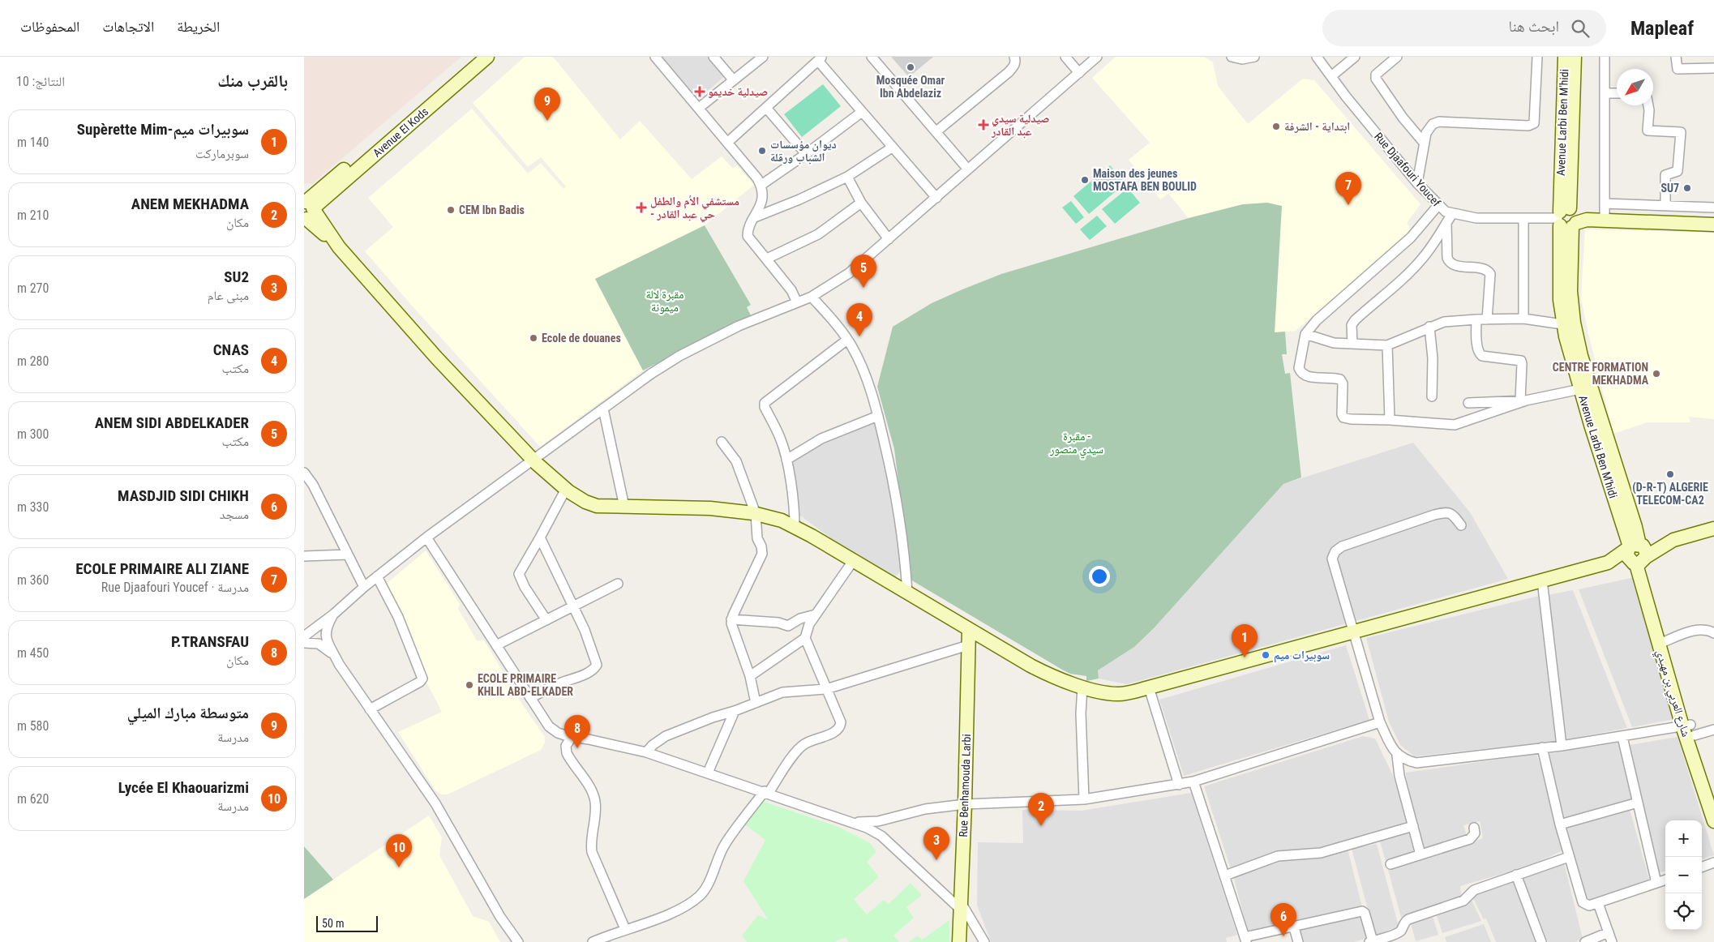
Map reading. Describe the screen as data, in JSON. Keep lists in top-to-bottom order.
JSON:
{
  "streets": {
    "main road": [
      "Avenue Larbi Ben M'hidi",
      "Avenue El Kods",
      "شارع العربي بن مهيدي",
      "Rue Benhamouda Larbi"
    ],
    "street": ["Rue Djaafouri Youcef"]
  },
  "crossings": [
    ["Avenue Larbi Ben M'hidi", "Rue Djaafouri Youcef"],
    ["Avenue Larbi Ben M'hidi", "شارع العربي بن مهيدي"]
  ],
  "parks": ["مقبرة لالة ميمونة", "مقبرة - سيدي منصور"],
  "places": {
    "other": [
      "Mosquée Omar Ibn Abdelaziz",
      "ابتداية - الشرفة",
      "ديوان مؤسسات الشباب ورقلة",
      "Maison des jeunes MOSTAFA BEN BOULID",
      "SU7",
      "CEM Ibn Badis",
      "Ecole de douanes",
      "CENTRE FORMATION MEKHADMA",
      "(D-R-T) ALGERIE TELECOM-CA2",
      "سوبيرات ميم",
      "ECOLE PRIMAIRE KHLIL ABD-ELKADER"
    ],
    "health": ["صيدلية خديمو", "صيدلية سيدي عبد القادر", "مستشفي الأم والطفل - حي عبد القادر"]
  },
  "scale_bar": "50 m",
  "north": "bottom left",
  "page": {
    "header": "Mapleaf",
    "search": "ابحث هنا",
    "nav": ["الخريطة", "الاتجاهات", "المحفوظات"],
    "heading": ["بالقرب منك", "النتائج: 10"],
    "pins": [
      "9",
      "7",
      "5",
      "4",
      "1",
      "8",
      "2",
      "3",
      "10",
      "6"
    ],
    "list": [
      {
        "mark": "1",
        "name": "سوبيرات ميم-Supèrette Mim",
        "note": "سوبرماركت",
        "value": "140 m"
      },
      {
        "mark": "2",
        "name": "ANEM MEKHADMA",
        "note": "مكان",
        "value": "210 m"
      },
      {
        "mark": "3",
        "name": "SU2",
        "note": "مبنى عام",
        "value": "270 m"
      },
      {
        "mark": "4",
        "name": "CNAS",
        "note": "مكتب",
        "value": "280 m"
      },
      {
        "mark": "5",
        "name": "ANEM SIDI ABDELKADER",
        "note": "مكتب",
        "value": "300 m"
      },
      {
        "mark": "6",
        "name": "MASDJID SIDI CHIKH",
        "note": "مسجد",
        "value": "330 m"
      },
      {
        "mark": "7",
        "name": "ECOLE PRIMAIRE ALI ZIANE",
        "note": "مدرسة · Rue Djaafouri Youcef",
        "value": "360 m"
      },
      {
        "mark": "8",
        "name": "P.TRANSFAU",
        "note": "مكان",
        "value": "450 m"
      },
      {
        "mark": "9",
        "name": "متوسطة مبارك الميلي",
        "note": "مدرسة",
        "value": "580 m"
      },
      {
        "mark": "10",
        "name": "Lycée El Khaouarizmi",
        "note": "مدرسة",
        "value": "620 m"
      }
    ],
    "map_buttons": ["+", "−"],
    "scale": "50 m"
  }
}
